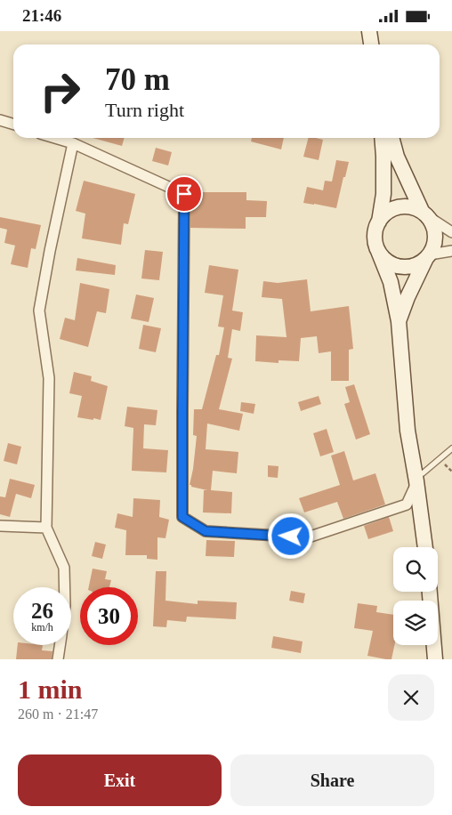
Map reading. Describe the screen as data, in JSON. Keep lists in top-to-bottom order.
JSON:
{
  "page": {
    "status": "21:46",
    "turn": ["70 m", "Turn right"],
    "speed": "26 km/h",
    "limit": "30",
    "heading": ["1 min", "260 m · 21:47"],
    "buttons": ["Exit", "Share"]
  }
}
